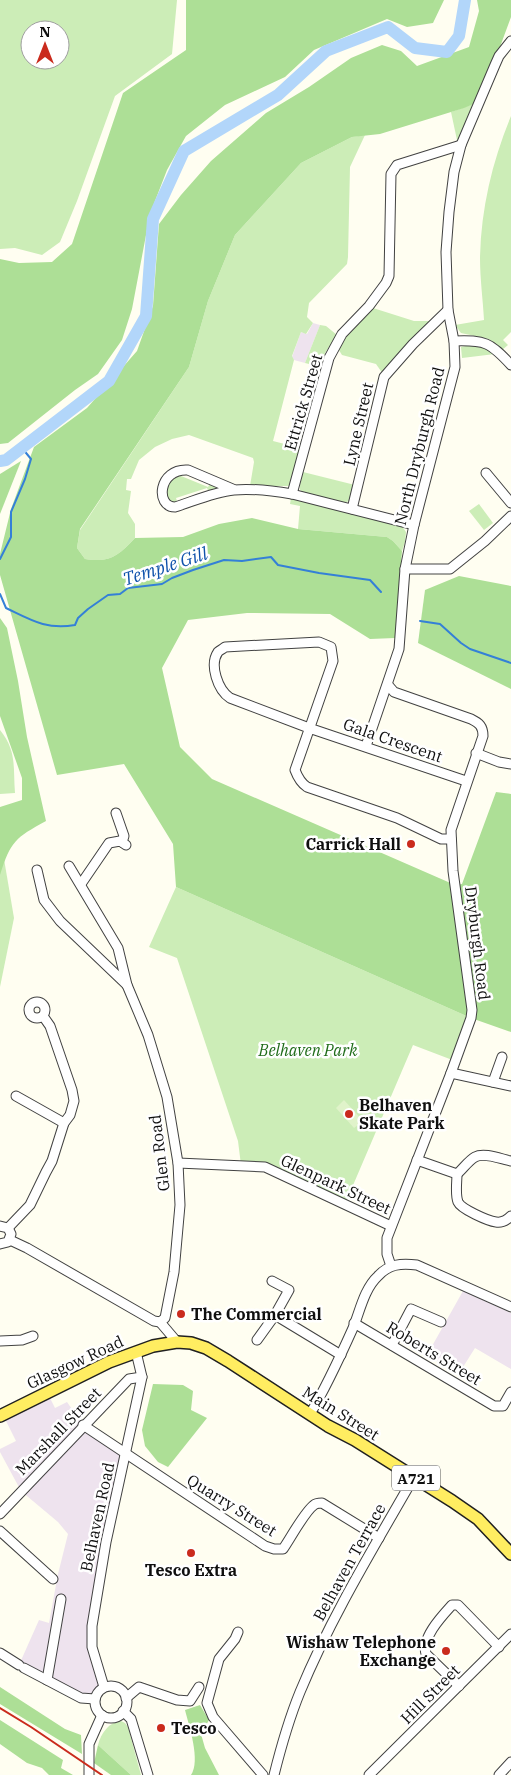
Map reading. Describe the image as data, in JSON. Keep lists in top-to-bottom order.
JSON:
{
  "streets": {
    "main road": ["Glasgow Road", "Main Street", "A721"],
    "street": [
      "Ettrick Street",
      "Lyne Street",
      "North Dryburgh Road",
      "Gala Crescent",
      "Dryburgh Road",
      "Glen Road",
      "Glenpark Street",
      "Roberts Street",
      "Marshall Street",
      "Quarry Street",
      "Belhaven Road",
      "Belhaven Terrace",
      "Hill Street"
    ]
  },
  "crossings": [
    ["Ettrick Street", "North Dryburgh Road"],
    ["Lyne Street", "North Dryburgh Road"],
    ["North Dryburgh Road", "Gala Crescent"],
    ["North Dryburgh Road", "Dryburgh Road"],
    ["Gala Crescent", "Dryburgh Road"],
    ["Dryburgh Road", "Glenpark Street"],
    ["Glen Road", "Glenpark Street"],
    ["Glasgow Road", "Main Street"],
    ["Glasgow Road", "Belhaven Road"],
    ["Main Street", "Belhaven Road"],
    ["Main Street", "Belhaven Terrace"],
    ["Marshall Street", "Quarry Street"],
    ["Marshall Street", "Belhaven Road"],
    ["Quarry Street", "Belhaven Road"],
    ["Quarry Street", "Belhaven Terrace"]
  ],
  "water": ["Temple Gill"],
  "parks": ["Belhaven Park"],
  "places": [
    "Carrick Hall",
    "Belhaven Skate Park",
    "The Commercial",
    "Tesco Extra",
    "Wishaw Telephone Exchange",
    "Tesco"
  ],
  "north": "top"
}
